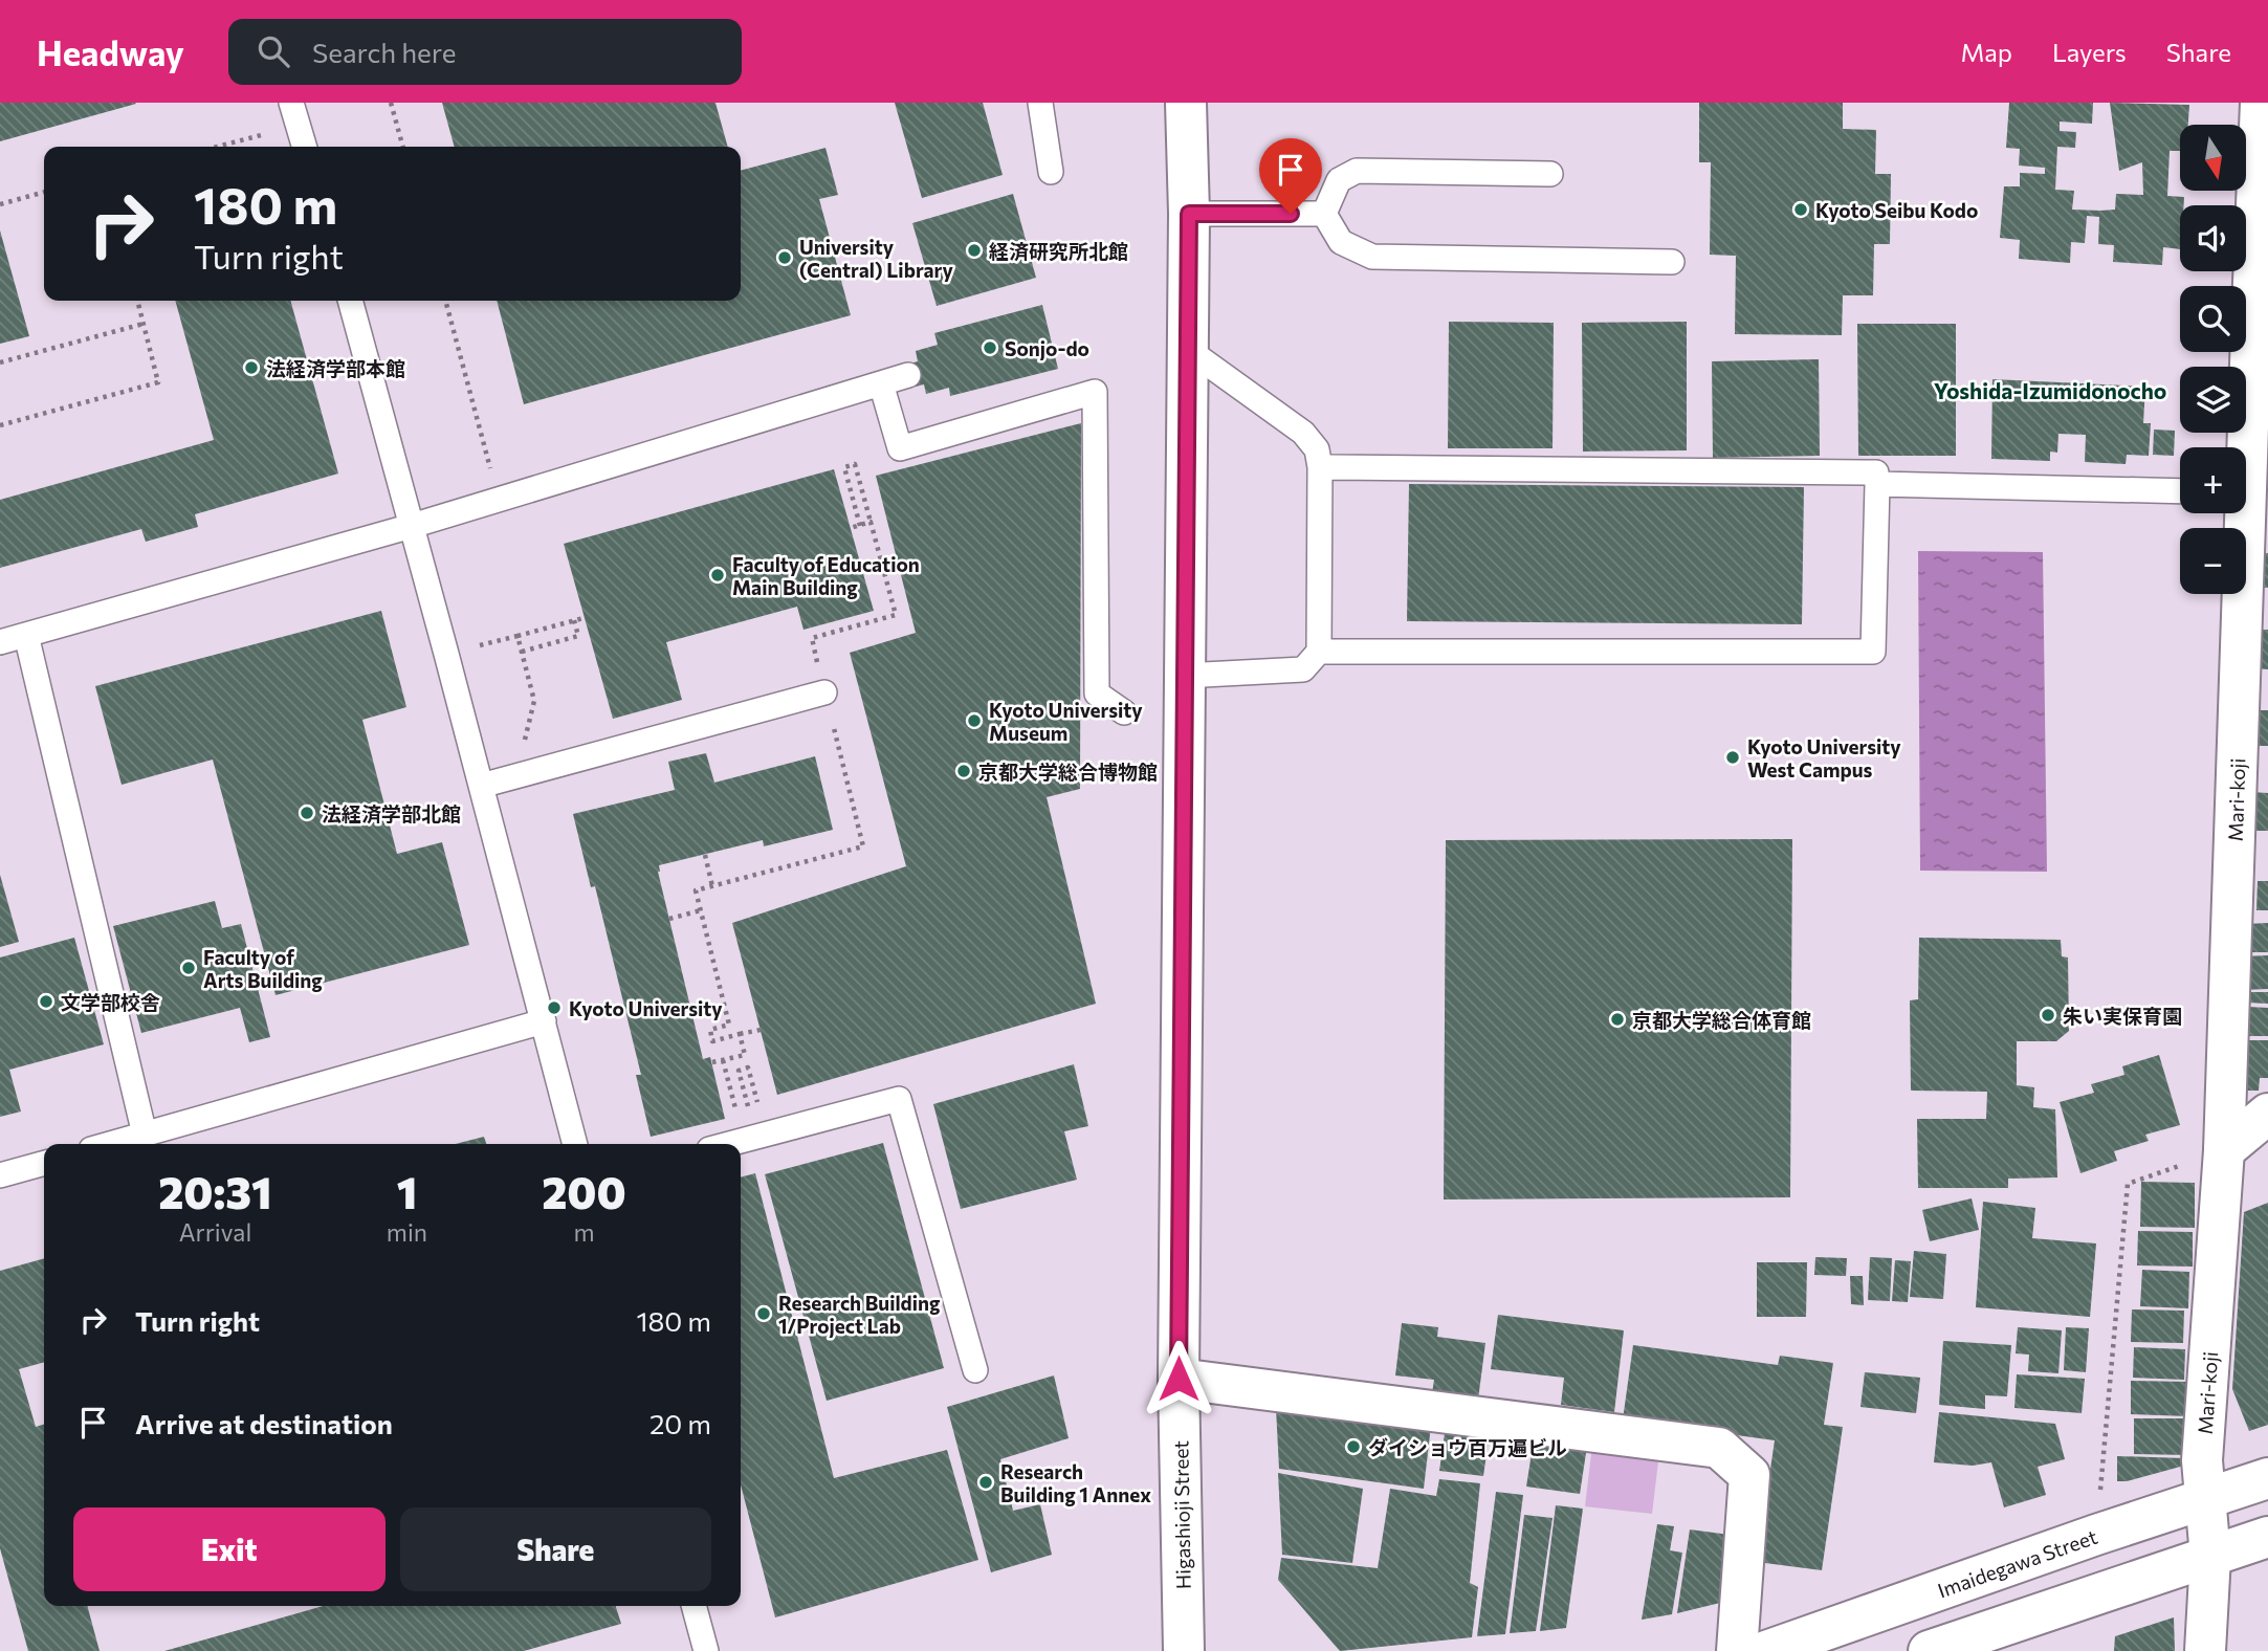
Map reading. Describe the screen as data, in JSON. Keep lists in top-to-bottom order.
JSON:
{
  "streets": {
    "main road": ["Mari-koji", "Higashioji Street", "Imaidegawa Street"]
  },
  "crossings": [
    ["Mari-koji", "Imaidegawa Street"]
  ],
  "districts": ["Yoshida-Izumidonocho"],
  "places": [
    "Kyoto Seibu Kodo",
    "経済研究所北館",
    "University (Central) Library",
    "Sonjo-do",
    "法経済学部本館",
    "Faculty of Education Main Building",
    "Kyoto University Museum",
    "Kyoto University West Campus",
    "京都大学総合博物館",
    "法経済学部北館",
    "Faculty of Arts Building",
    "文学部校舎",
    "Kyoto University",
    "朱い実保育園",
    "京都大学総合体育館",
    "Research Building 1/Project Lab",
    "ダイショウ百万遍ビル",
    "Research Building 1 Annex"
  ],
  "north": "bottom",
  "page": {
    "header": "Headway",
    "search": "Search here",
    "nav": ["Map", "Layers", "Share"],
    "map_buttons": ["+", "−"],
    "turn": ["180 m", "Turn right"],
    "eta": [
      "20:31",
      "Arrival",
      "1",
      "min",
      "200",
      "m"
    ],
    "list": [
      {
        "name": "Turn right",
        "value": "180 m"
      },
      {
        "name": "Arrive at destination",
        "value": "20 m"
      }
    ],
    "buttons": ["Exit", "Share"]
  }
}
